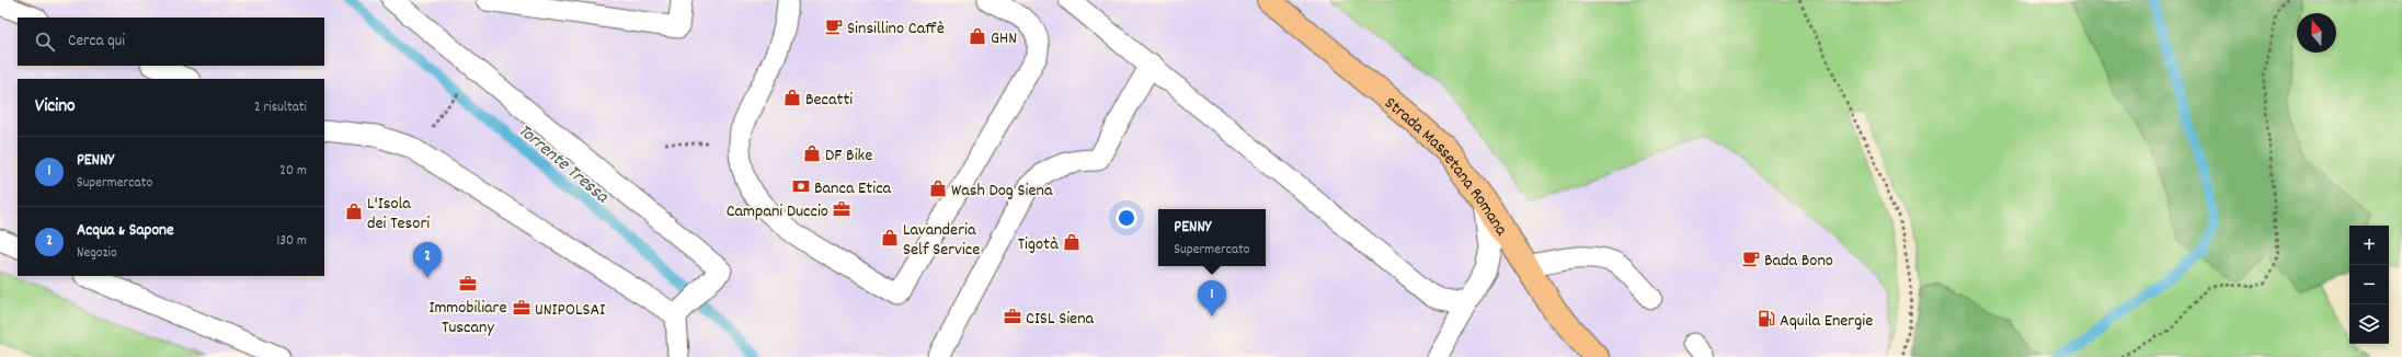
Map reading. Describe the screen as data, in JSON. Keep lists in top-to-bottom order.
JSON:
{
  "streets": {
    "main road": ["Strada Massetana Romana"]
  },
  "water": ["Torrente Tressa"],
  "places": {
    "cafe": ["Sinsillino Caffè", "Bada Bono"],
    "shop": [
      "GHN",
      "Becatti",
      "DF Bike",
      "Wash Dog Siena",
      "L'Isola dei Tesori",
      "Lavanderia Self Service",
      "Tigotà"
    ],
    "bank": ["Banca Etica"],
    "office": [
      "Campani Duccio",
      "Immobiliare Tuscany",
      "UNIPOLSAI",
      "CISL Siena"
    ],
    "fuel station": ["Aquila Energie"]
  },
  "north": "top",
  "page": {
    "search": "Cerca qui",
    "heading": ["Vicino", "2 risultati"],
    "list": [
      {
        "mark": "1",
        "name": "PENNY",
        "note": "Supermercato",
        "value": "20 m"
      },
      {
        "mark": "2",
        "name": "Acqua & Sapone",
        "note": "Negozio",
        "value": "130 m"
      }
    ],
    "popup": ["PENNY", "Supermercato"],
    "map_buttons": ["+", "−"],
    "pins": ["2", "1"]
  }
}
